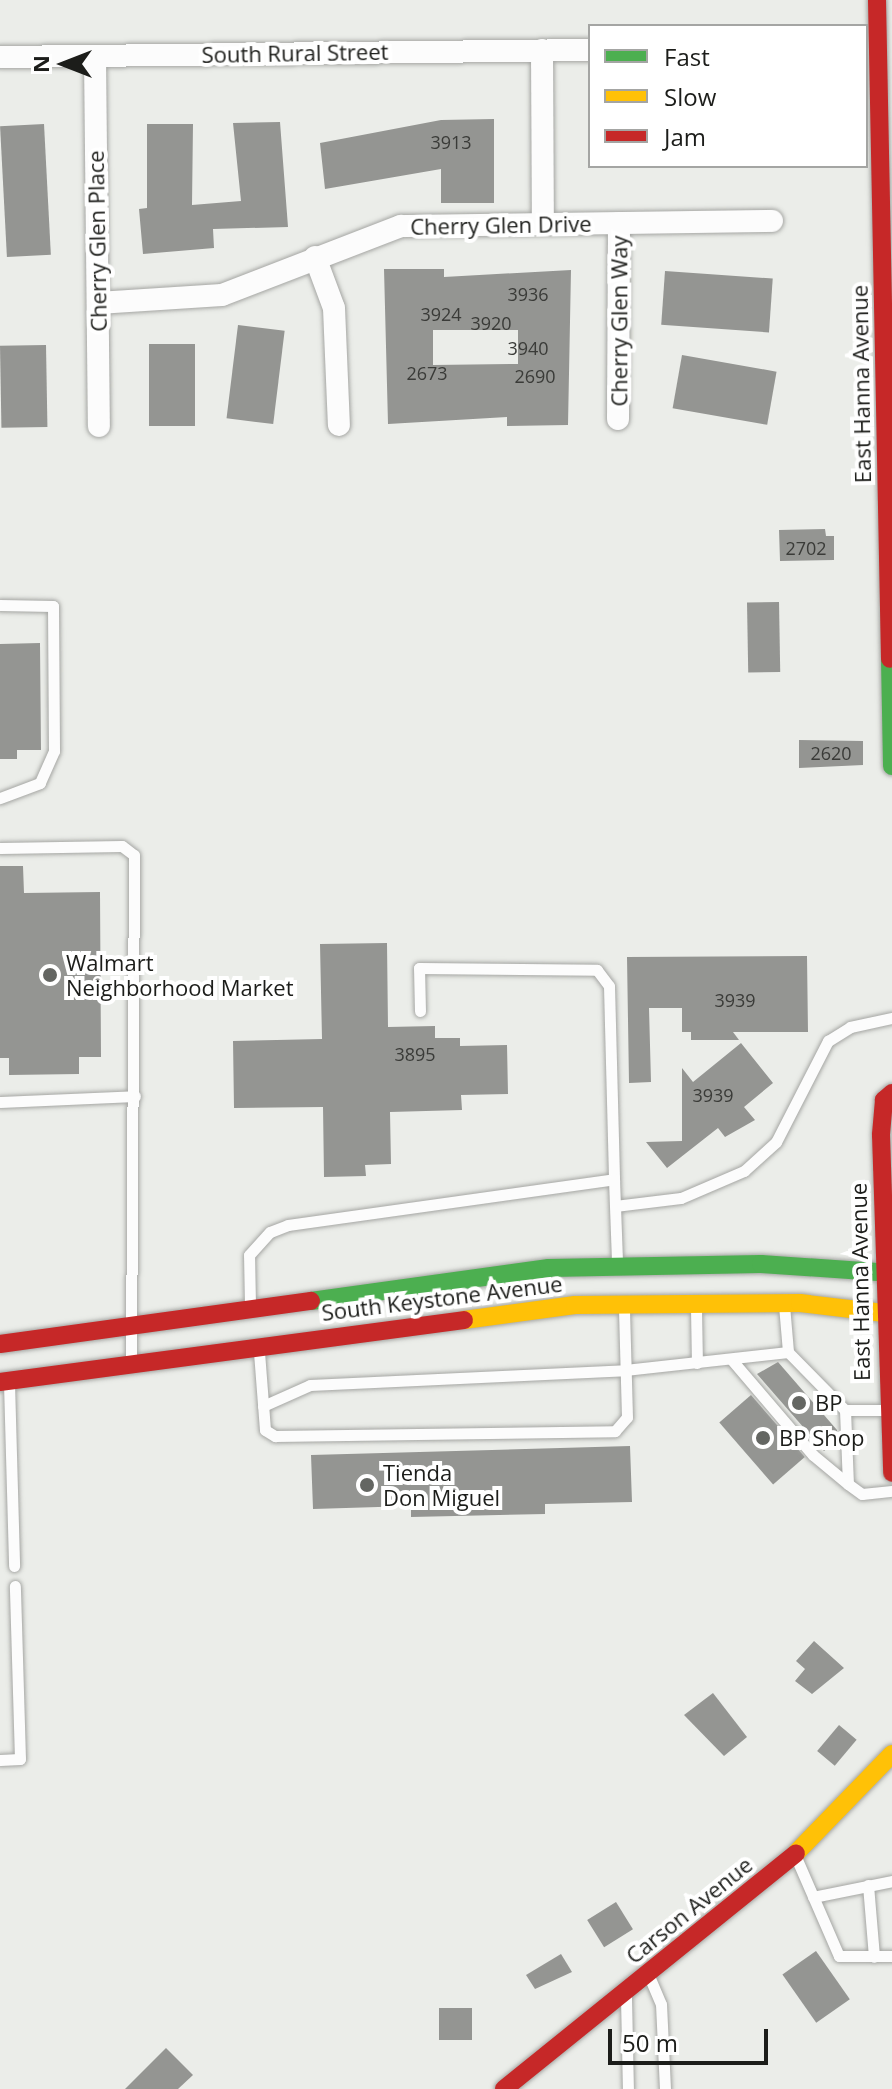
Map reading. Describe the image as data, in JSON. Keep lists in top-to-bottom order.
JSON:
{
  "streets": {
    "main road": ["East Hanna Avenue", "South Keystone Avenue", "Carson Avenue"],
    "street": [
      "South Rural Street",
      "Cherry Glen Drive",
      "Cherry Glen Place",
      "Cherry Glen Way"
    ]
  },
  "crossings": [
    ["South Rural Street", "Cherry Glen Place"],
    ["Cherry Glen Drive", "Cherry Glen Place"],
    ["Cherry Glen Drive", "Cherry Glen Way"],
    ["East Hanna Avenue", "South Keystone Avenue"]
  ],
  "places": [
    "Walmart Neighborhood Market",
    "BP",
    "BP Shop",
    "Tienda Don Miguel"
  ],
  "house_numbers": [
    "3913",
    "3936",
    "3924",
    "3920",
    "3940",
    "2673",
    "2690",
    "2702",
    "2620",
    "3939",
    "3895",
    "3939"
  ],
  "legend": ["Fast", "Slow", "Jam"],
  "scale_bar": "50 m",
  "north": "left"
}
